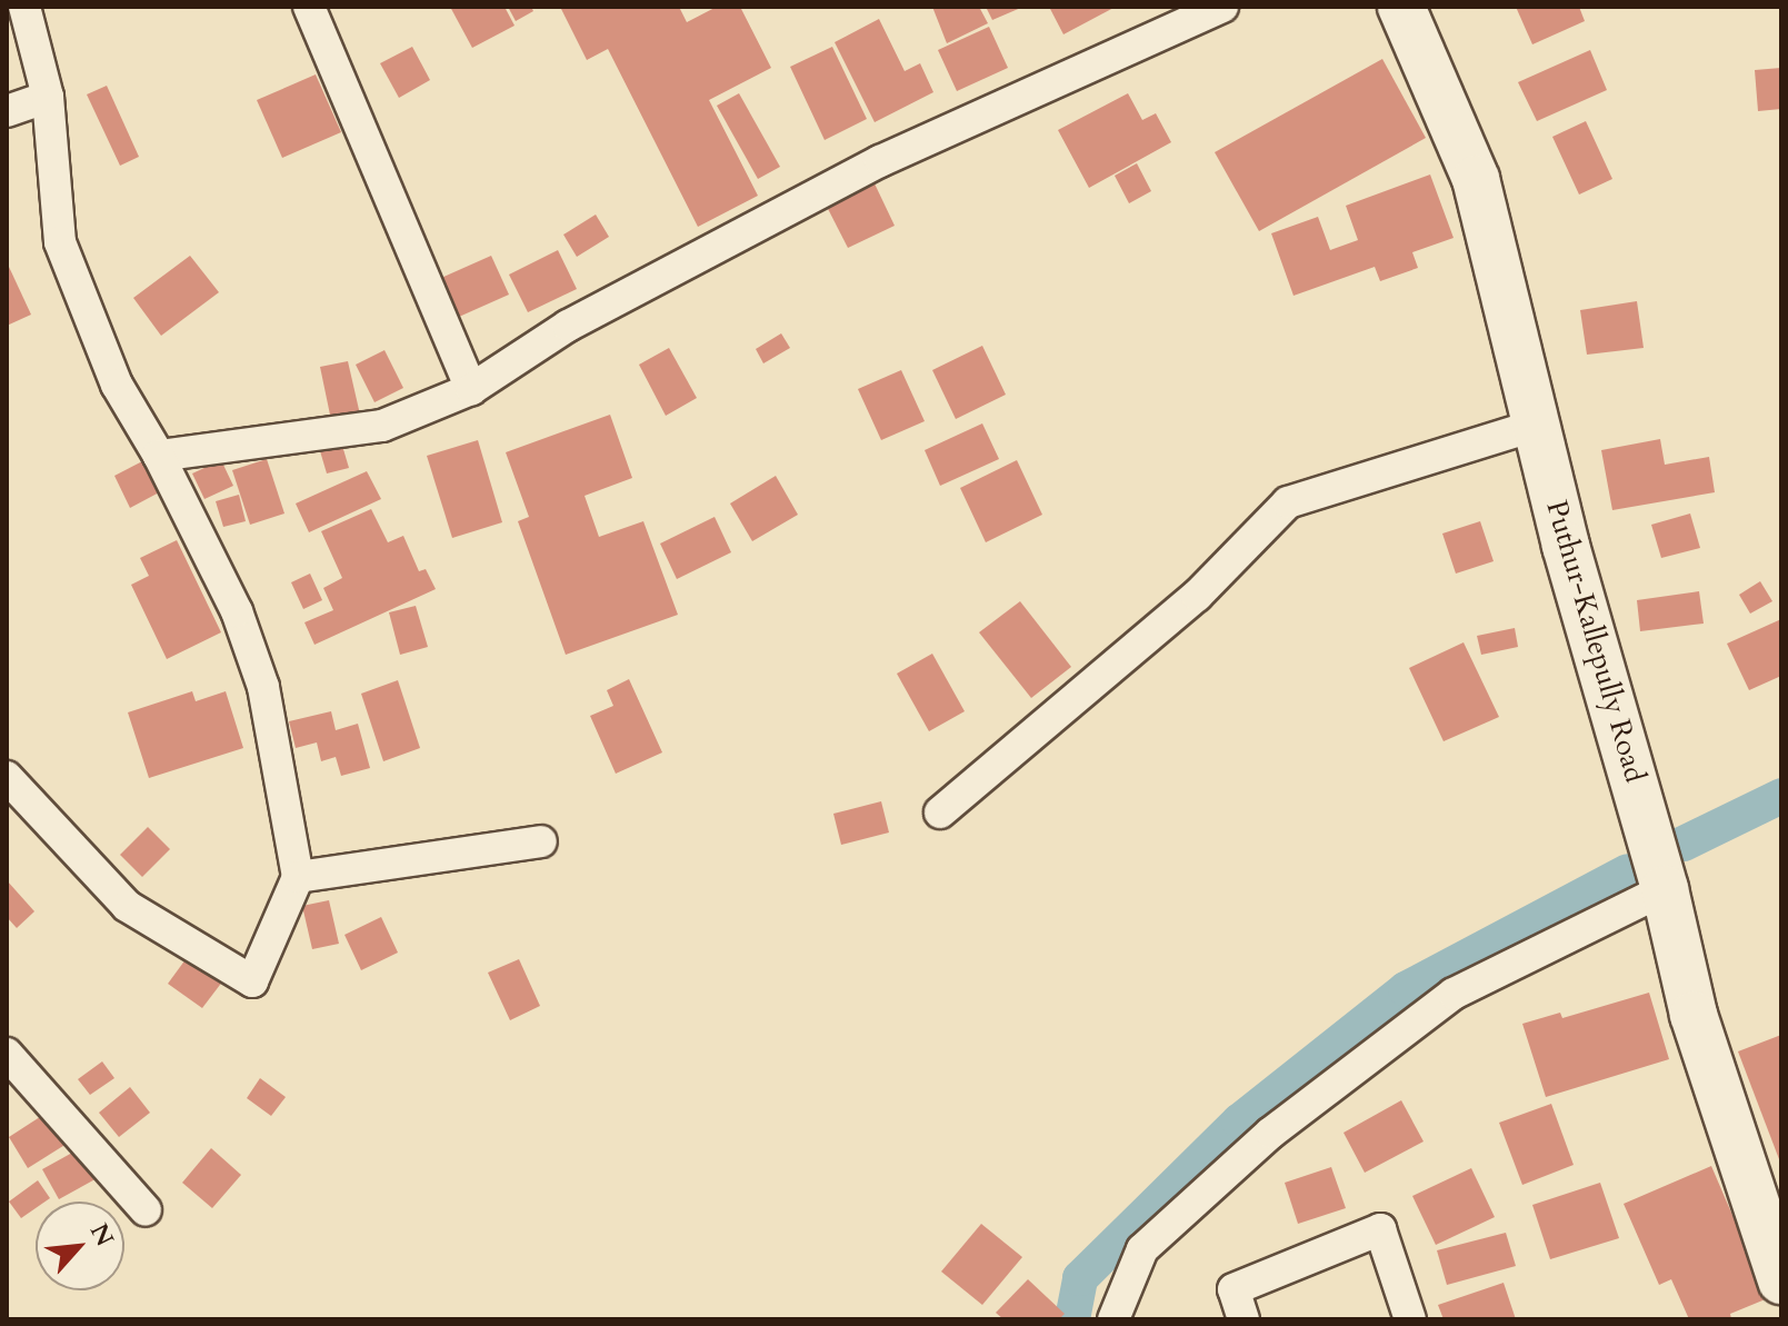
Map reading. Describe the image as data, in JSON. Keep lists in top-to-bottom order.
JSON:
{
  "streets": {
    "main road": ["Puthur-Kallepully Road"]
  },
  "north": "top right"
}
